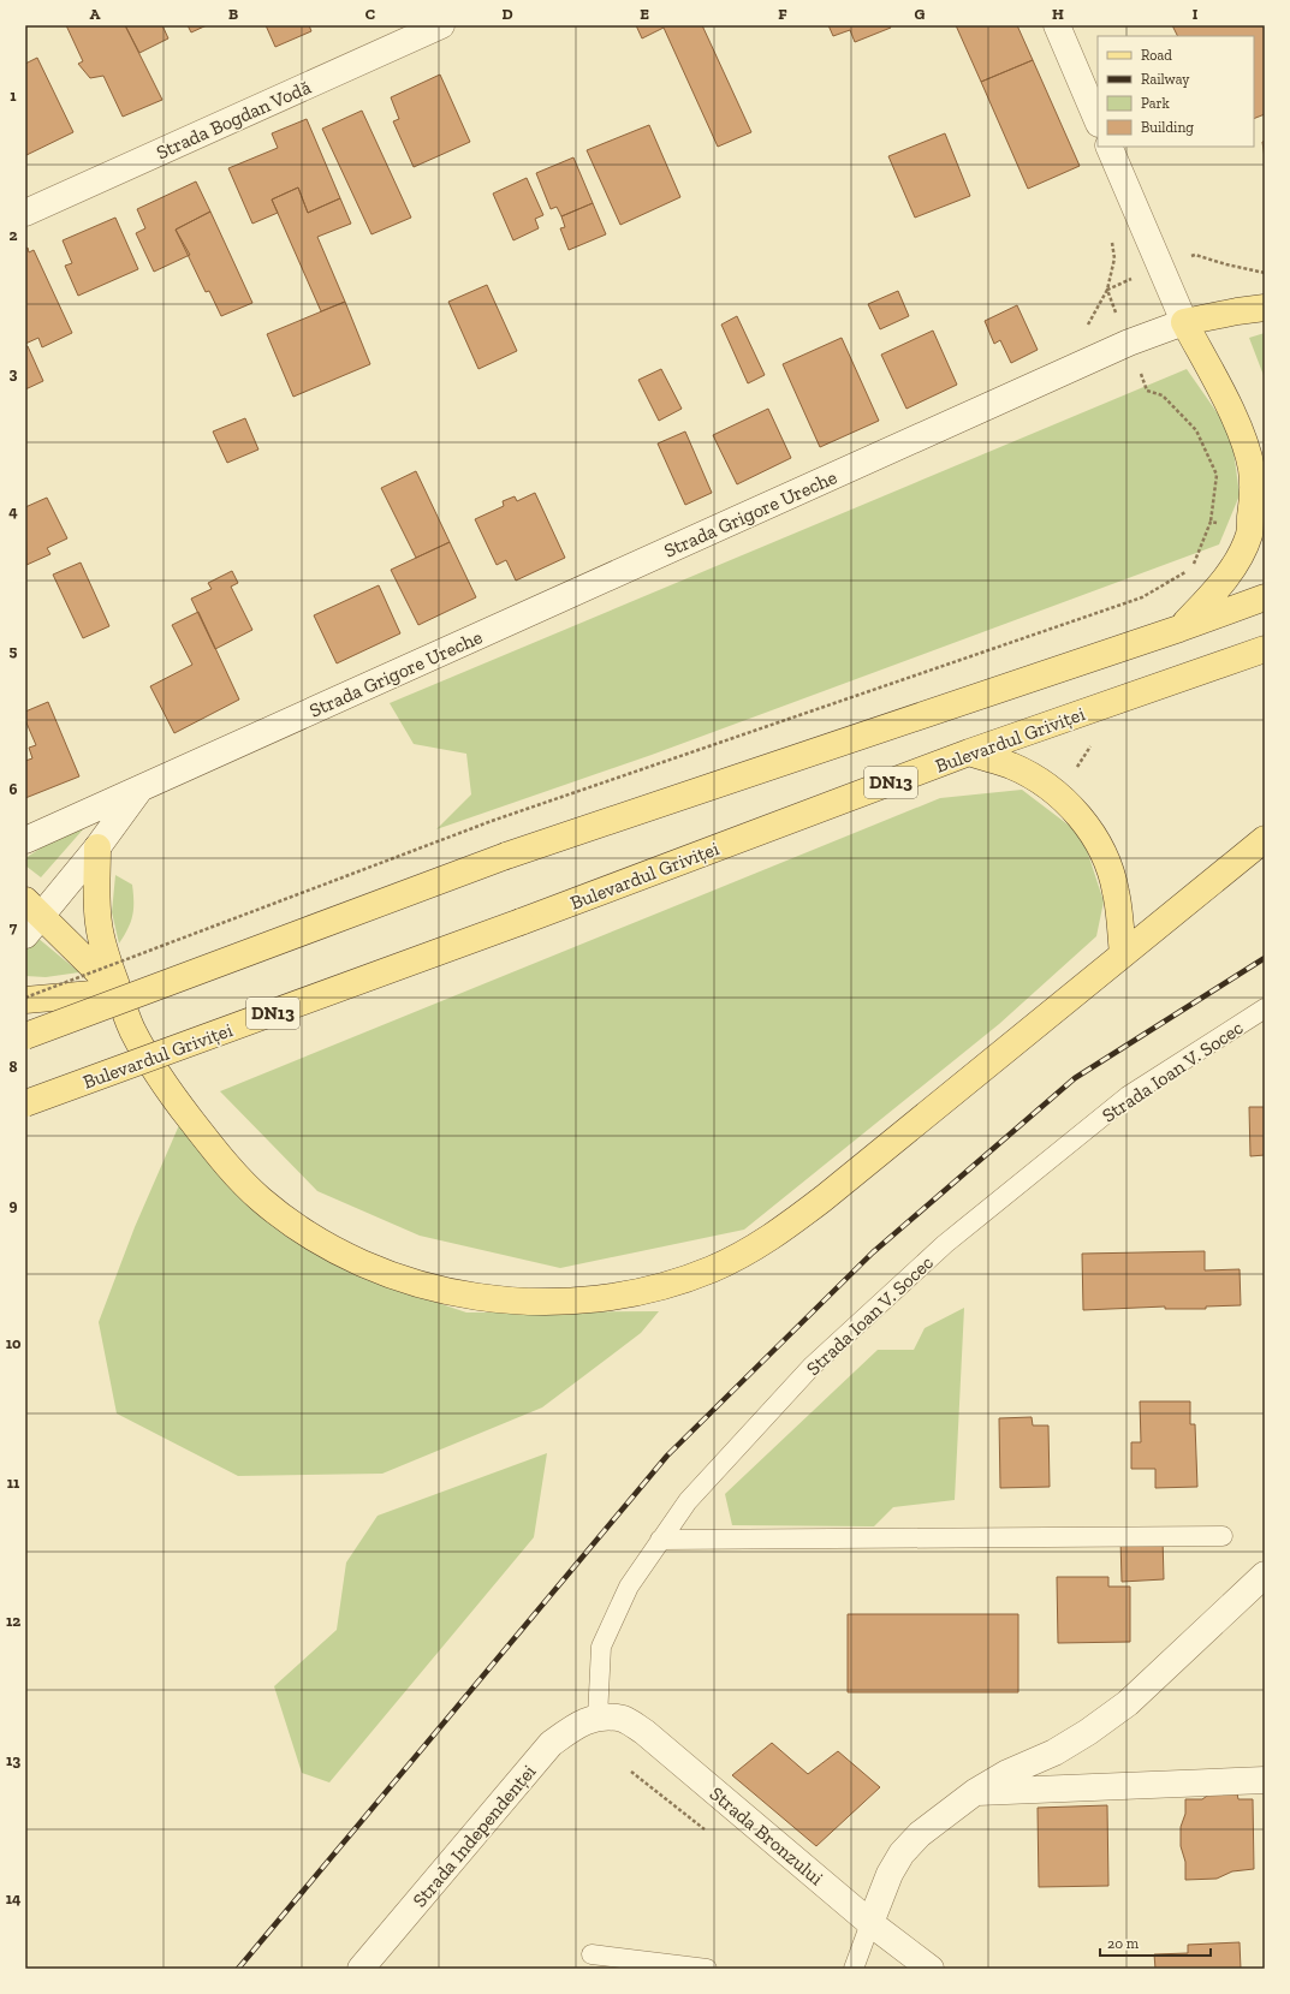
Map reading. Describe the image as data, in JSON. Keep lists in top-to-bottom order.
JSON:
{
  "streets": {
    "main road": ["Bulevardul Griviței", "DN13"],
    "street": [
      "Strada Bogdan Vodă",
      "Strada Grigore Ureche",
      "Strada Independenței",
      "Strada Bronzului"
    ],
    "lane": ["Strada Ioan V. Socec"]
  },
  "crossings": [
    ["Strada Ioan V. Socec", "Strada Independenței"],
    ["Strada Ioan V. Socec", "Strada Bronzului"],
    ["Strada Independenței", "Strada Bronzului"]
  ],
  "legend": [
    "Road",
    "Railway",
    "Park",
    "Building"
  ],
  "scale_bar": "20 m",
  "grid": {
    "columns": [
      "A",
      "B",
      "C",
      "D",
      "E",
      "F",
      "G",
      "H",
      "I"
    ],
    "rows": [
      "1",
      "2",
      "3",
      "4",
      "5",
      "6",
      "7",
      "8",
      "9",
      "10",
      "11",
      "12",
      "13",
      "14"
    ]
  }
}
